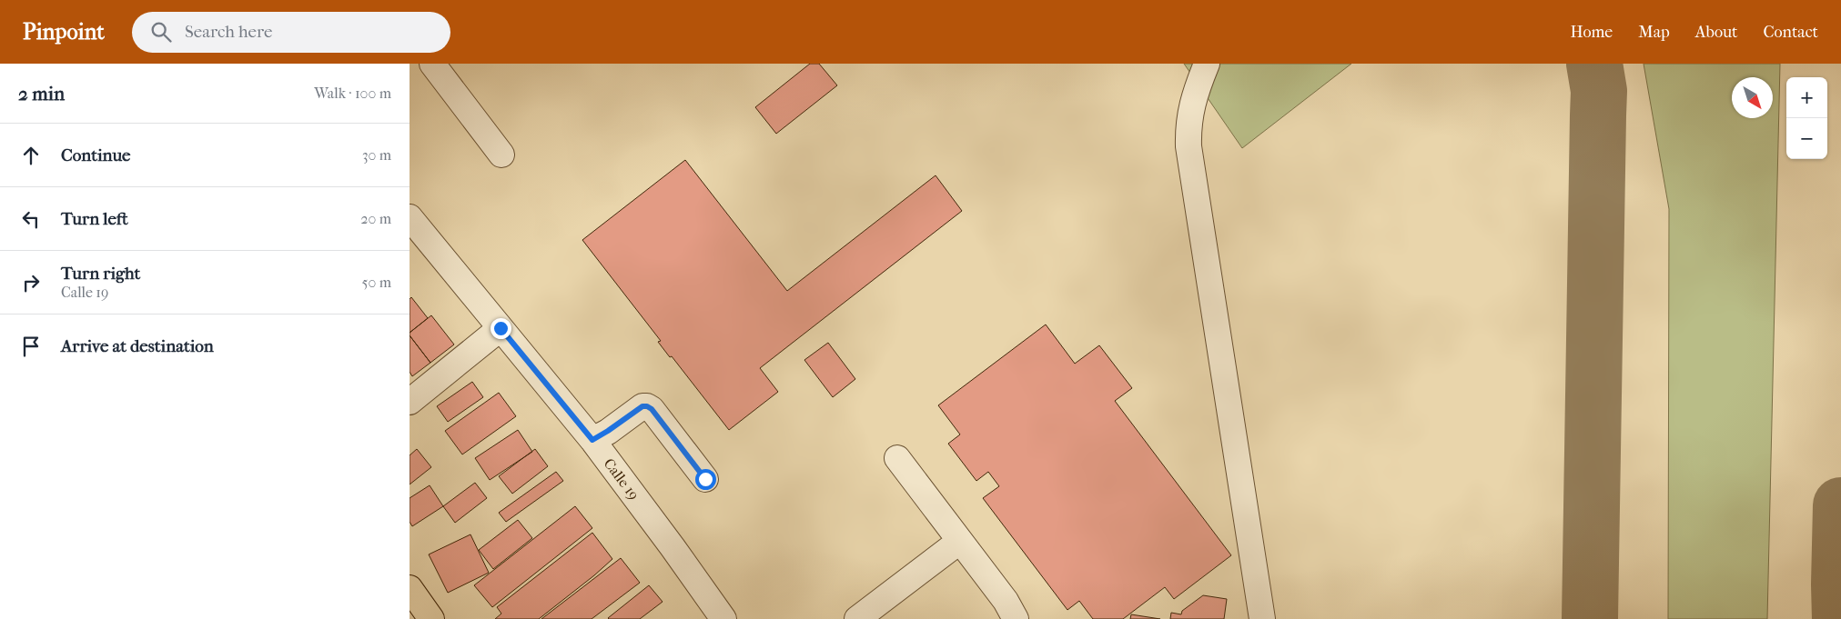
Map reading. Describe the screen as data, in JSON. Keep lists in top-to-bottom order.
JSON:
{
  "streets": {
    "street": ["Calle 19"]
  },
  "north": "bottom right",
  "page": {
    "header": "Pinpoint",
    "search": "Search here",
    "nav": [
      "Home",
      "Map",
      "About",
      "Contact"
    ],
    "heading": ["2 min", "Walk · 100 m"],
    "map_buttons": ["+", "−"],
    "list": [
      ["Continue", "30 m"],
      ["Turn left", "20 m"],
      ["Turn right", "Calle 19", "50 m"],
      "Arrive at destination"
    ]
  }
}
